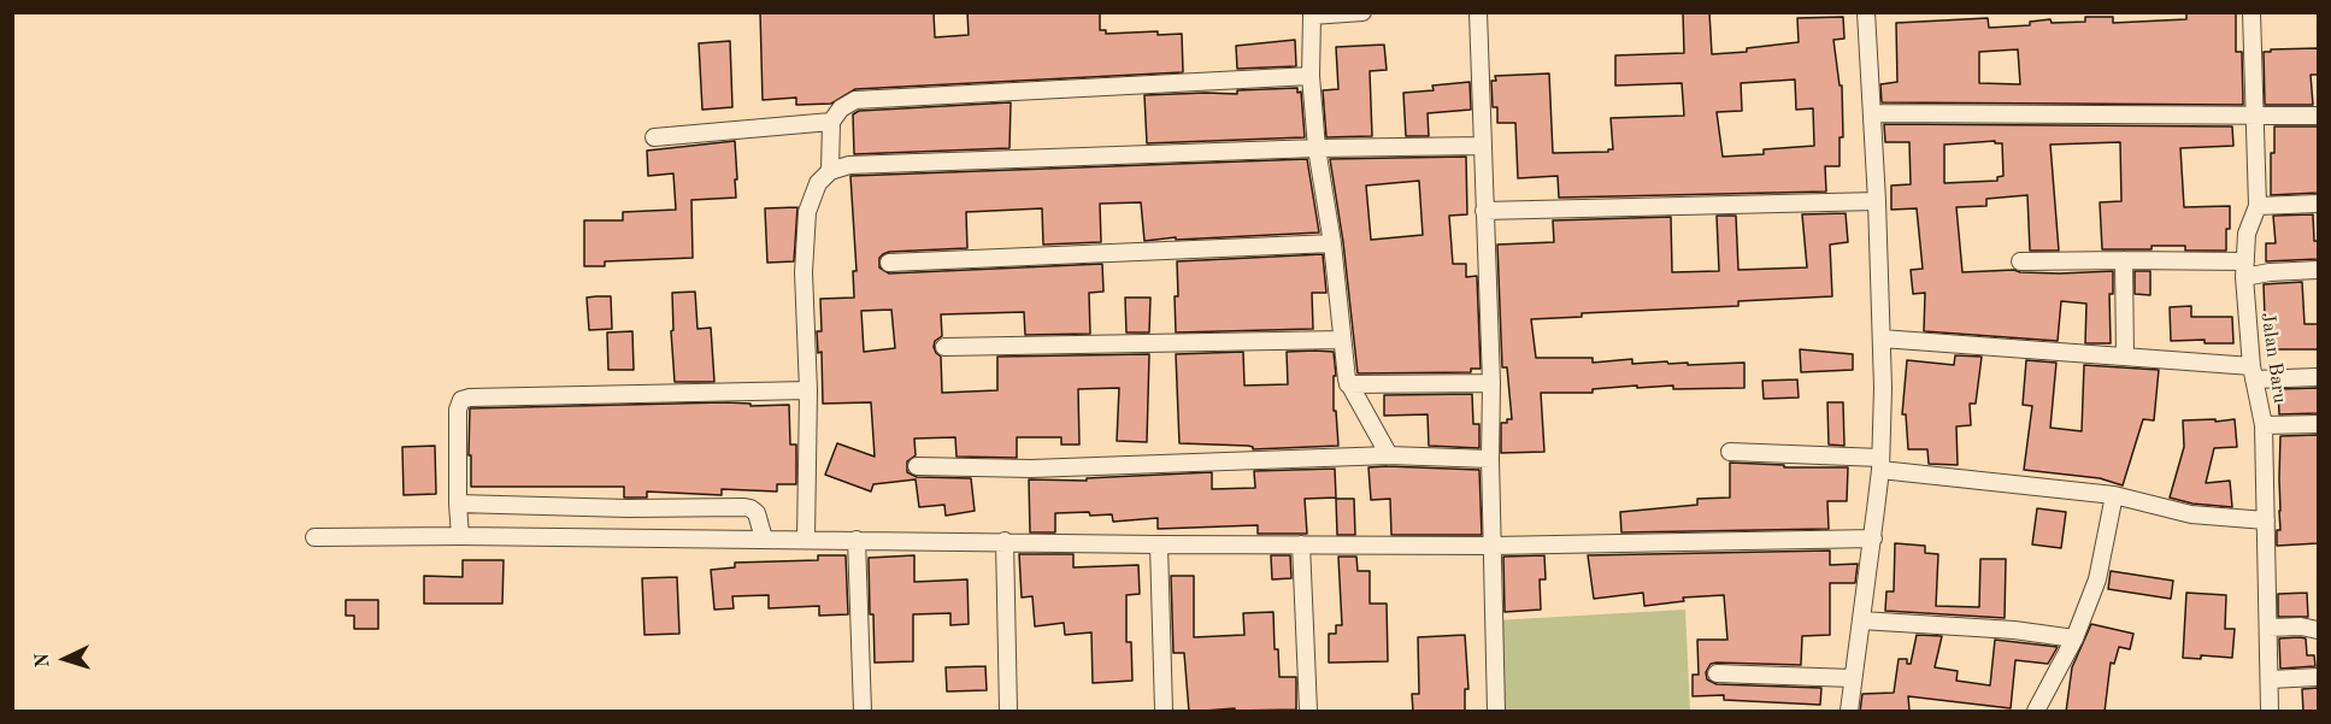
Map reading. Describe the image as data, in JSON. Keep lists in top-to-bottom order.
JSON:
{
  "streets": {
    "street": ["Jalan Baru"]
  },
  "north": "left"
}
